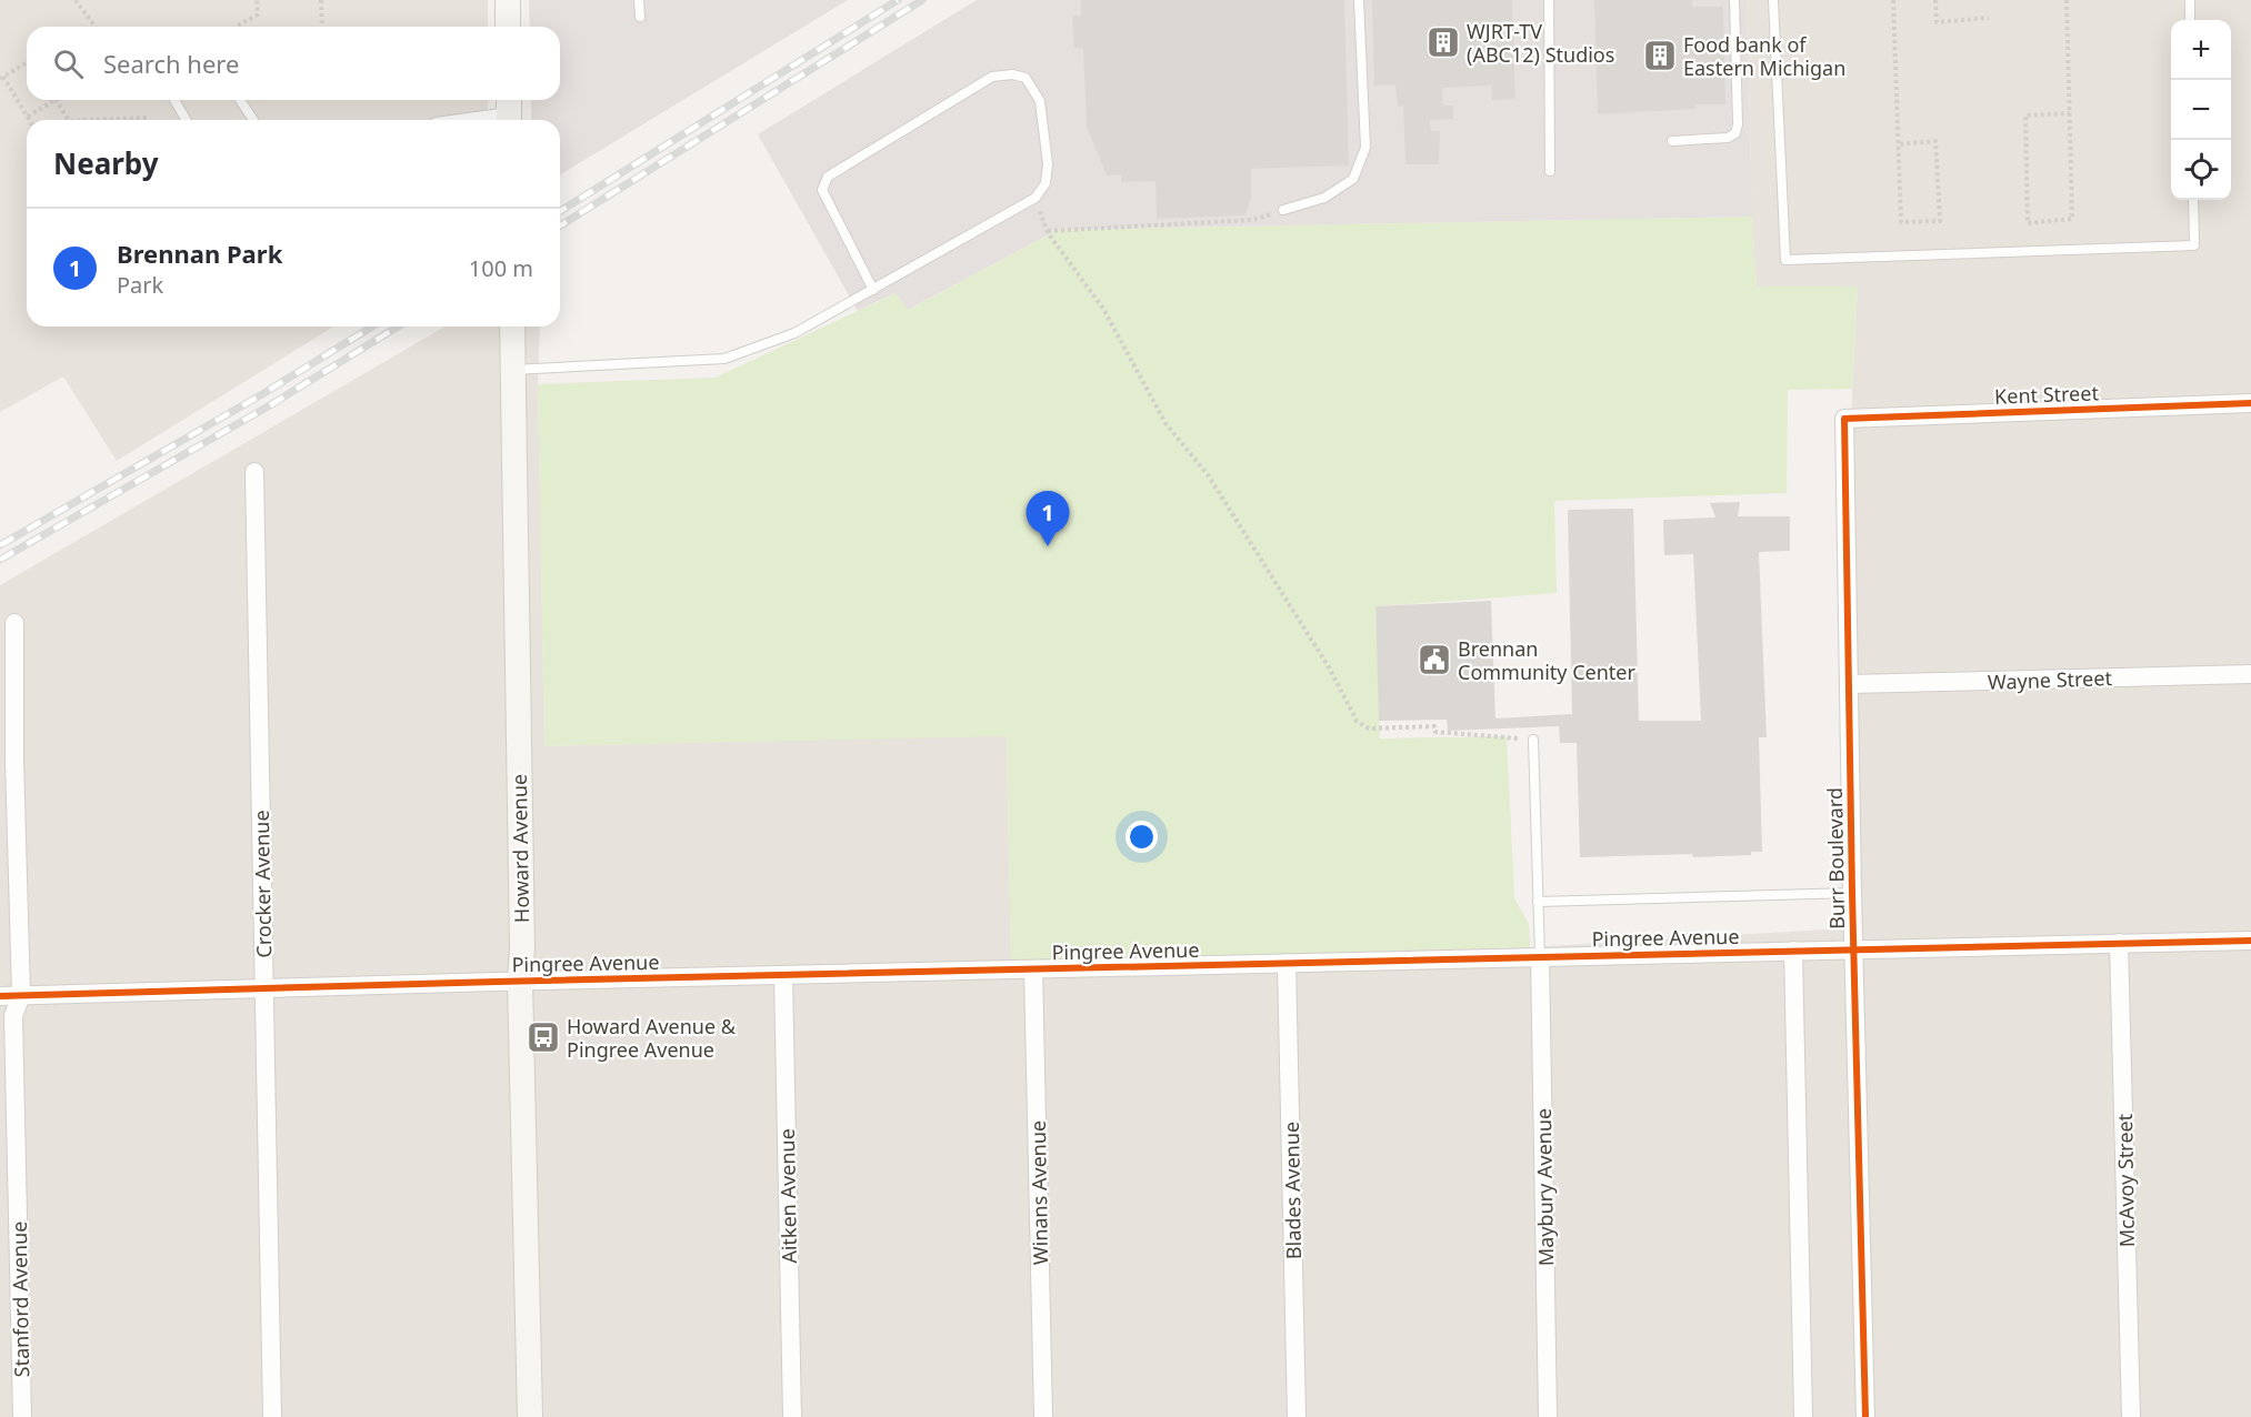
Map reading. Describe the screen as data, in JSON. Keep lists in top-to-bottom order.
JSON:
{
  "streets": {
    "street": [
      "Kent Street",
      "Wayne Street",
      "Howard Avenue",
      "Burr Boulevard",
      "Crocker Avenue",
      "Pingree Avenue",
      "McAvoy Street",
      "Maybury Avenue",
      "Blades Avenue",
      "Winans Avenue",
      "Aitken Avenue",
      "Stanford Avenue"
    ]
  },
  "crossings": [
    ["Kent Street", "Burr Boulevard"],
    ["Wayne Street", "Burr Boulevard"],
    ["Howard Avenue", "Pingree Avenue"],
    ["Burr Boulevard", "Pingree Avenue"],
    ["Crocker Avenue", "Pingree Avenue"],
    ["Pingree Avenue", "McAvoy Street"],
    ["Pingree Avenue", "Maybury Avenue"],
    ["Pingree Avenue", "Blades Avenue"],
    ["Pingree Avenue", "Winans Avenue"],
    ["Pingree Avenue", "Aitken Avenue"],
    ["Pingree Avenue", "Stanford Avenue"]
  ],
  "places": {
    "building": ["WJRT-TV (ABC12) Studios", "Food bank of Eastern Michigan"],
    "public building": ["Brennan Community Center"],
    "bus stop": ["Howard Avenue & Pingree Avenue"]
  },
  "page": {
    "map_buttons": ["+", "−"],
    "search": "Search here",
    "heading": "Nearby",
    "list": [
      {
        "mark": "1",
        "name": "Brennan Park",
        "note": "Park",
        "value": "100 m"
      }
    ],
    "pins": "1"
  }
}
